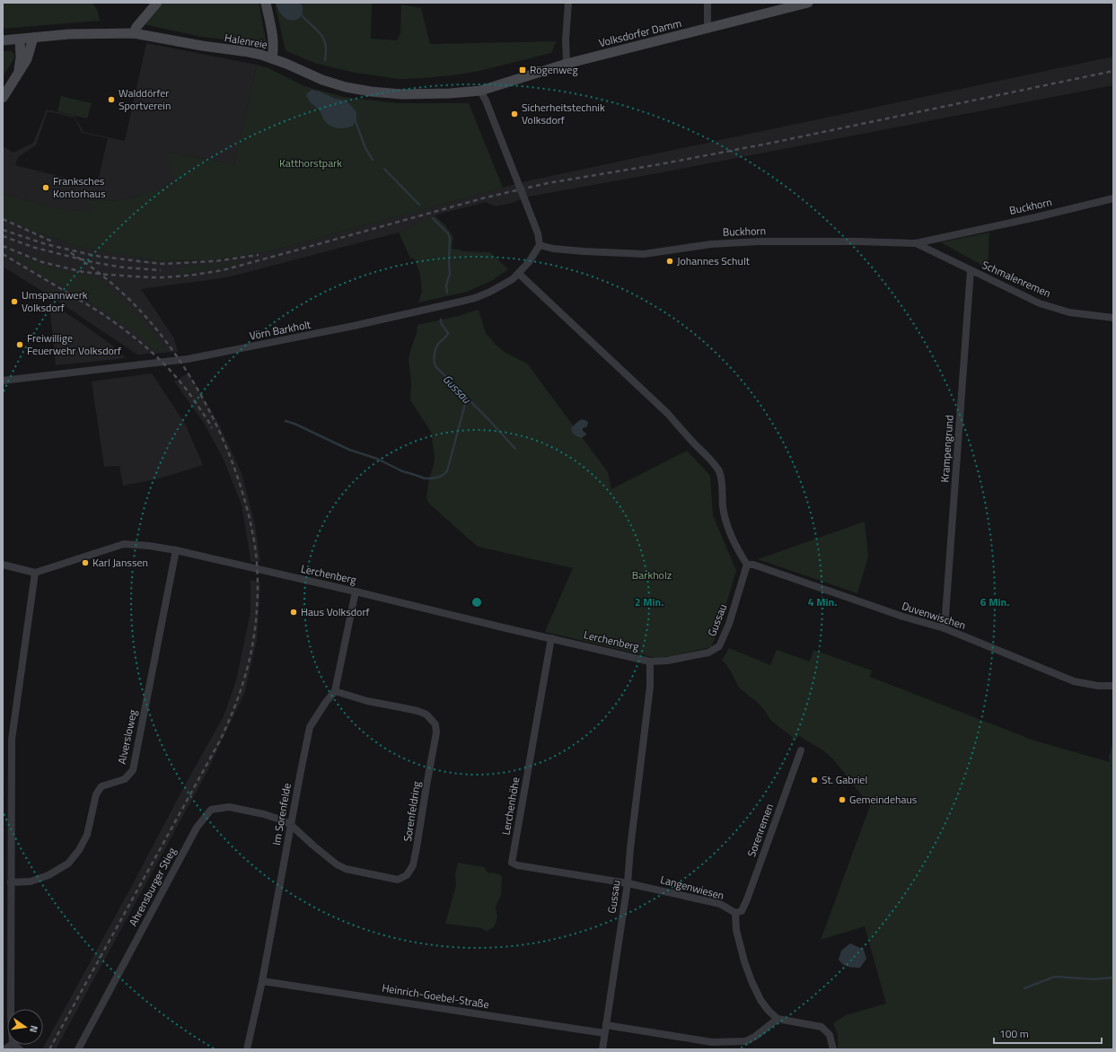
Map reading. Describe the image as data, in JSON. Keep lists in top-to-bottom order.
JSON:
{
  "streets": {
    "main road": ["Volksdorfer Damm", "Halenreie"],
    "street": [
      "Buckhorn",
      "Schmalenremen",
      "Vörn Barkholt",
      "Krampengrund",
      "Lerchenberg",
      "Duvenwischen",
      "Gussau",
      "Alversloweg",
      "Lerchenhöhe",
      "Sorenfeldring",
      "Im Sorenfelde",
      "Sorenremen",
      "Ahrensburger Stieg",
      "Langenwiesen",
      "Heinrich-Goebel-Straße"
    ]
  },
  "crossings": [
    ["Volksdorfer Damm", "Halenreie"],
    ["Buckhorn", "Schmalenremen"],
    ["Buckhorn", "Vörn Barkholt"],
    ["Schmalenremen", "Krampengrund"],
    ["Krampengrund", "Duvenwischen"],
    ["Lerchenberg", "Gussau"],
    ["Lerchenberg", "Alversloweg"],
    ["Lerchenberg", "Lerchenhöhe"],
    ["Lerchenberg", "Im Sorenfelde"],
    ["Duvenwischen", "Gussau"],
    ["Gussau", "Lerchenhöhe"],
    ["Gussau", "Langenwiesen"],
    ["Gussau", "Heinrich-Goebel-Straße"],
    ["Lerchenhöhe", "Langenwiesen"],
    ["Sorenfeldring", "Im Sorenfelde"],
    ["Sorenfeldring", "Ahrensburger Stieg"],
    ["Im Sorenfelde", "Ahrensburger Stieg"],
    ["Im Sorenfelde", "Heinrich-Goebel-Straße"],
    ["Sorenremen", "Langenwiesen"]
  ],
  "water": ["Gussau"],
  "parks": ["Katthorstpark", "Barkholz"],
  "places": {
    "transit": ["Rögenweg"],
    "other": [
      "Walddörfer Sportverein",
      "Sicherheitstechnik Volksdorf",
      "Franksches Kontorhaus",
      "Johannes Schult",
      "Umspannwerk Volksdorf",
      "Freiwillige Feuerwehr Volksdorf",
      "Karl Janssen",
      "Haus Volksdorf",
      "St. Gabriel",
      "Gemeindehaus"
    ]
  },
  "scale_bar": "100 m",
  "north": "right",
  "rings": ["2 Min.", "4 Min.", "6 Min."]
}
